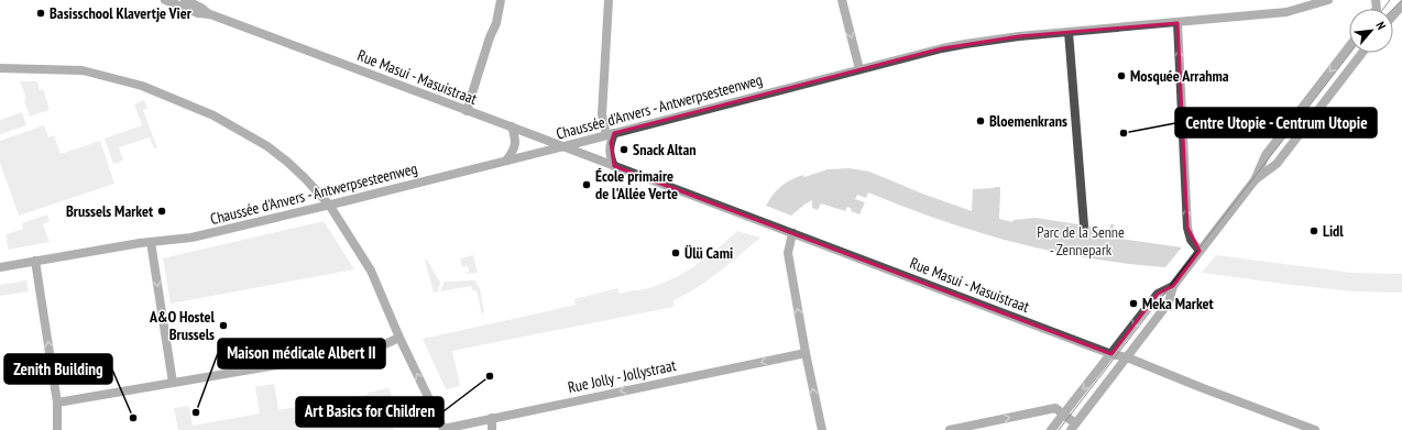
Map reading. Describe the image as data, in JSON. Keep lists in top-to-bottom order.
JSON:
{
  "streets": {
    "street": ["Rue Masui - Masuistraat", "Chaussée d'Anvers - Antwerpsesteenweg", "Rue Jolly - Jollystraat"]
  },
  "crossings": [
    ["Rue Masui - Masuistraat", "Chaussée d'Anvers - Antwerpsesteenweg"]
  ],
  "one_way": ["Rue Jolly - Jollystraat"],
  "parks": ["Parc de la Senne - Zennepark"],
  "places": [
    "Basisschool Klavertje Vier",
    "Mosquée Arrahma",
    "Bloemenkrans",
    "Centre Utopie - Centrum Utopie",
    "Snack Altan",
    "École primaire de l'Allée Verte",
    "Brussels Market",
    "Lidl",
    "Ülü Cami",
    "Meka Market",
    "A&O Hostel Brussels",
    "Art Basics for Children",
    "Maison médicale Albert II",
    "Zenith Building"
  ],
  "north": "top right"
}
